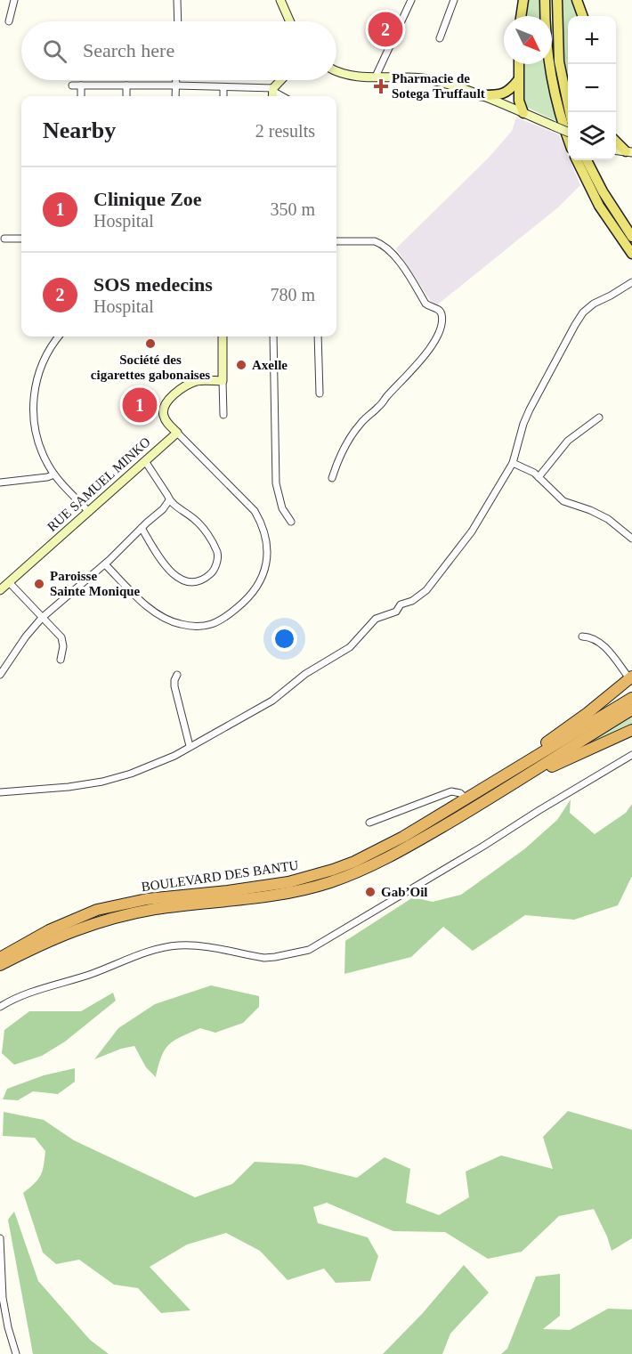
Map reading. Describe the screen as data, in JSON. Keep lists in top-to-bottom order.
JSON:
{
  "streets": {
    "highway": ["BOULEVARD DES BANTU"],
    "street": ["RUE SAMUEL MINKO"]
  },
  "places": {
    "health": ["Pharmacie de Sotega Truffault"],
    "other": [
      "Société des cigarettes gabonaises",
      "Axelle",
      "Paroisse Sainte Monique",
      "Gab’Oil"
    ]
  },
  "north": "bottom right",
  "page": {
    "pins": ["2", "1"],
    "map_buttons": ["+", "−"],
    "search": "Search here",
    "heading": ["Nearby", "2 results"],
    "list": [
      {
        "mark": "1",
        "name": "Clinique Zoe",
        "note": "Hospital",
        "value": "350 m"
      },
      {
        "mark": "2",
        "name": "SOS medecins",
        "note": "Hospital",
        "value": "780 m"
      }
    ]
  }
}
